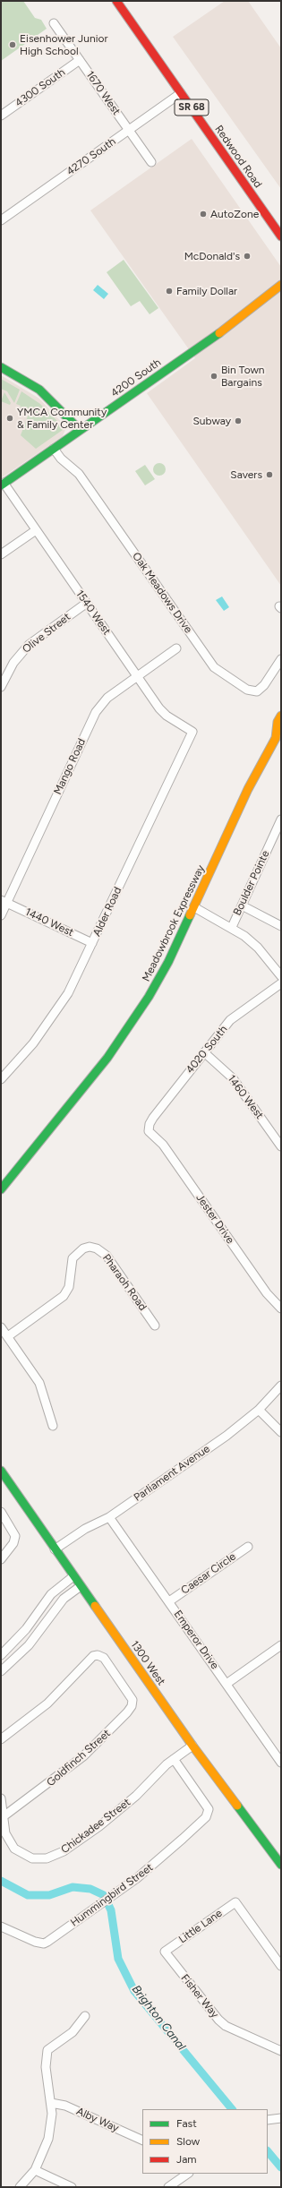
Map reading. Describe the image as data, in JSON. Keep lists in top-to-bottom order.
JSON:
{
  "streets": {
    "street": [
      "4300 South",
      "1670 West",
      "SR 68",
      "4270 South",
      "Redwood Road",
      "4200 South",
      "Oak Meadows Drive",
      "1540 West",
      "Olive Street",
      "Mango Road",
      "Boulder Pointe",
      "Alder Road",
      "1440 West",
      "Meadowbrook Expressway",
      "4020 South",
      "1460 West",
      "Jester Drive",
      "Pharaoh Road",
      "Parliament Avenue",
      "Caesar Circle",
      "Emperor Drive",
      "1300 West",
      "Goldfinch Street",
      "Chickadee Street",
      "Hummingbird Street",
      "Little Lane",
      "Fisher Way",
      "Alby Way"
    ]
  },
  "crossings": [
    ["4300 South", "1670 West"],
    ["1670 West", "4270 South"],
    ["4270 South", "Redwood Road"],
    ["4200 South", "Oak Meadows Drive"],
    ["4200 South", "1540 West"],
    ["1540 West", "Olive Street"],
    ["1540 West", "Mango Road"],
    ["1540 West", "Alder Road"],
    ["Mango Road", "1440 West"],
    ["Alder Road", "1440 West"],
    ["4020 South", "1460 West"],
    ["4020 South", "Jester Drive"],
    ["Parliament Avenue", "Emperor Drive"],
    ["Parliament Avenue", "1300 West"],
    ["Caesar Circle", "Emperor Drive"],
    ["1300 West", "Chickadee Street"],
    ["Goldfinch Street", "Chickadee Street"],
    ["Chickadee Street", "Hummingbird Street"],
    ["Little Lane", "Fisher Way"]
  ],
  "water": ["Brighton Canal"],
  "places": [
    "Eisenhower Junior High School",
    "AutoZone",
    "McDonald's",
    "Family Dollar",
    "Bin Town Bargains",
    "YMCA Community & Family Center",
    "Subway",
    "Savers"
  ],
  "legend": ["Fast", "Slow", "Jam"]
}
